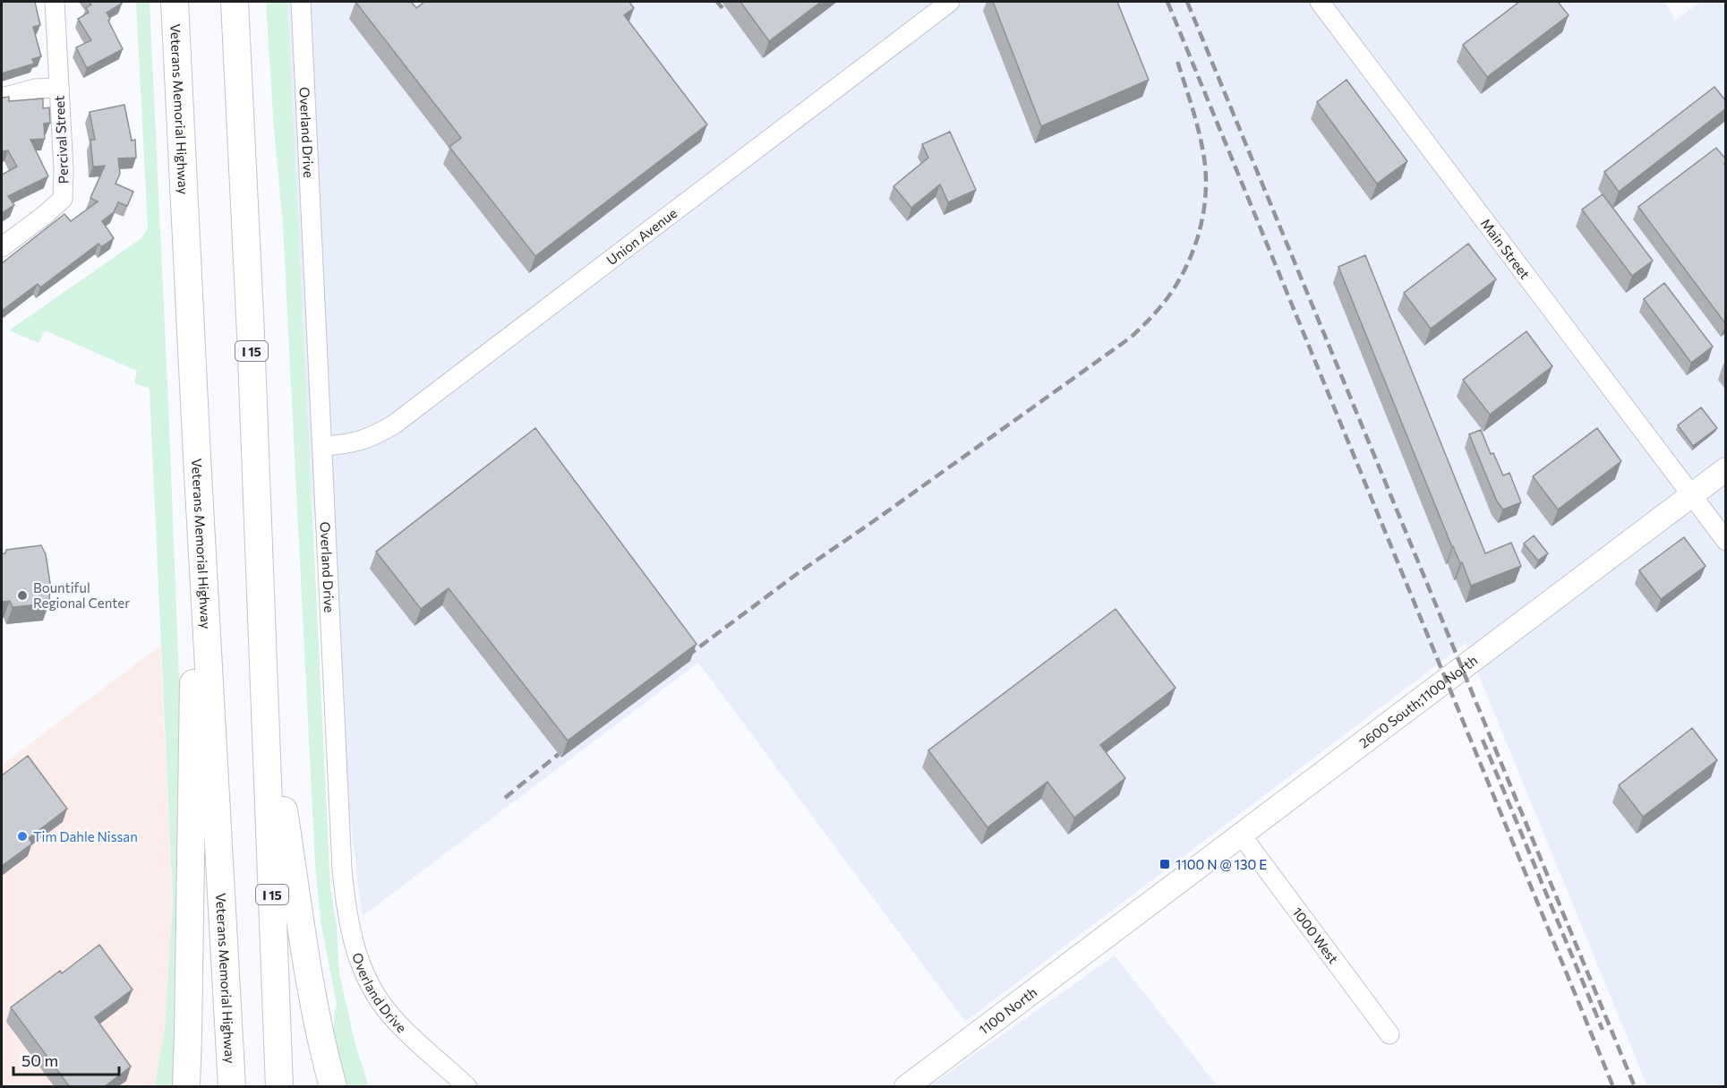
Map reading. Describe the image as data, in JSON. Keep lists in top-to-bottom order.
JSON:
{
  "streets": {
    "highway": ["Veterans Memorial Highway", "I 15"],
    "main road": ["2600 South;1100 North", "1100 North"],
    "street": [
      "Overland Drive",
      "Percival Street",
      "Union Avenue",
      "Main Street",
      "1000 West"
    ]
  },
  "crossings": [
    ["Overland Drive", "Union Avenue"],
    ["Main Street", "2600 South;1100 North"],
    ["2600 South;1100 North", "1000 West"],
    ["2600 South;1100 North", "1100 North"]
  ],
  "places": {
    "other": ["Bountiful Regional Center", "Tim Dahle Nissan"],
    "transit": ["1100 N @ 130 E"]
  },
  "scale_bar": "50 m"
}
